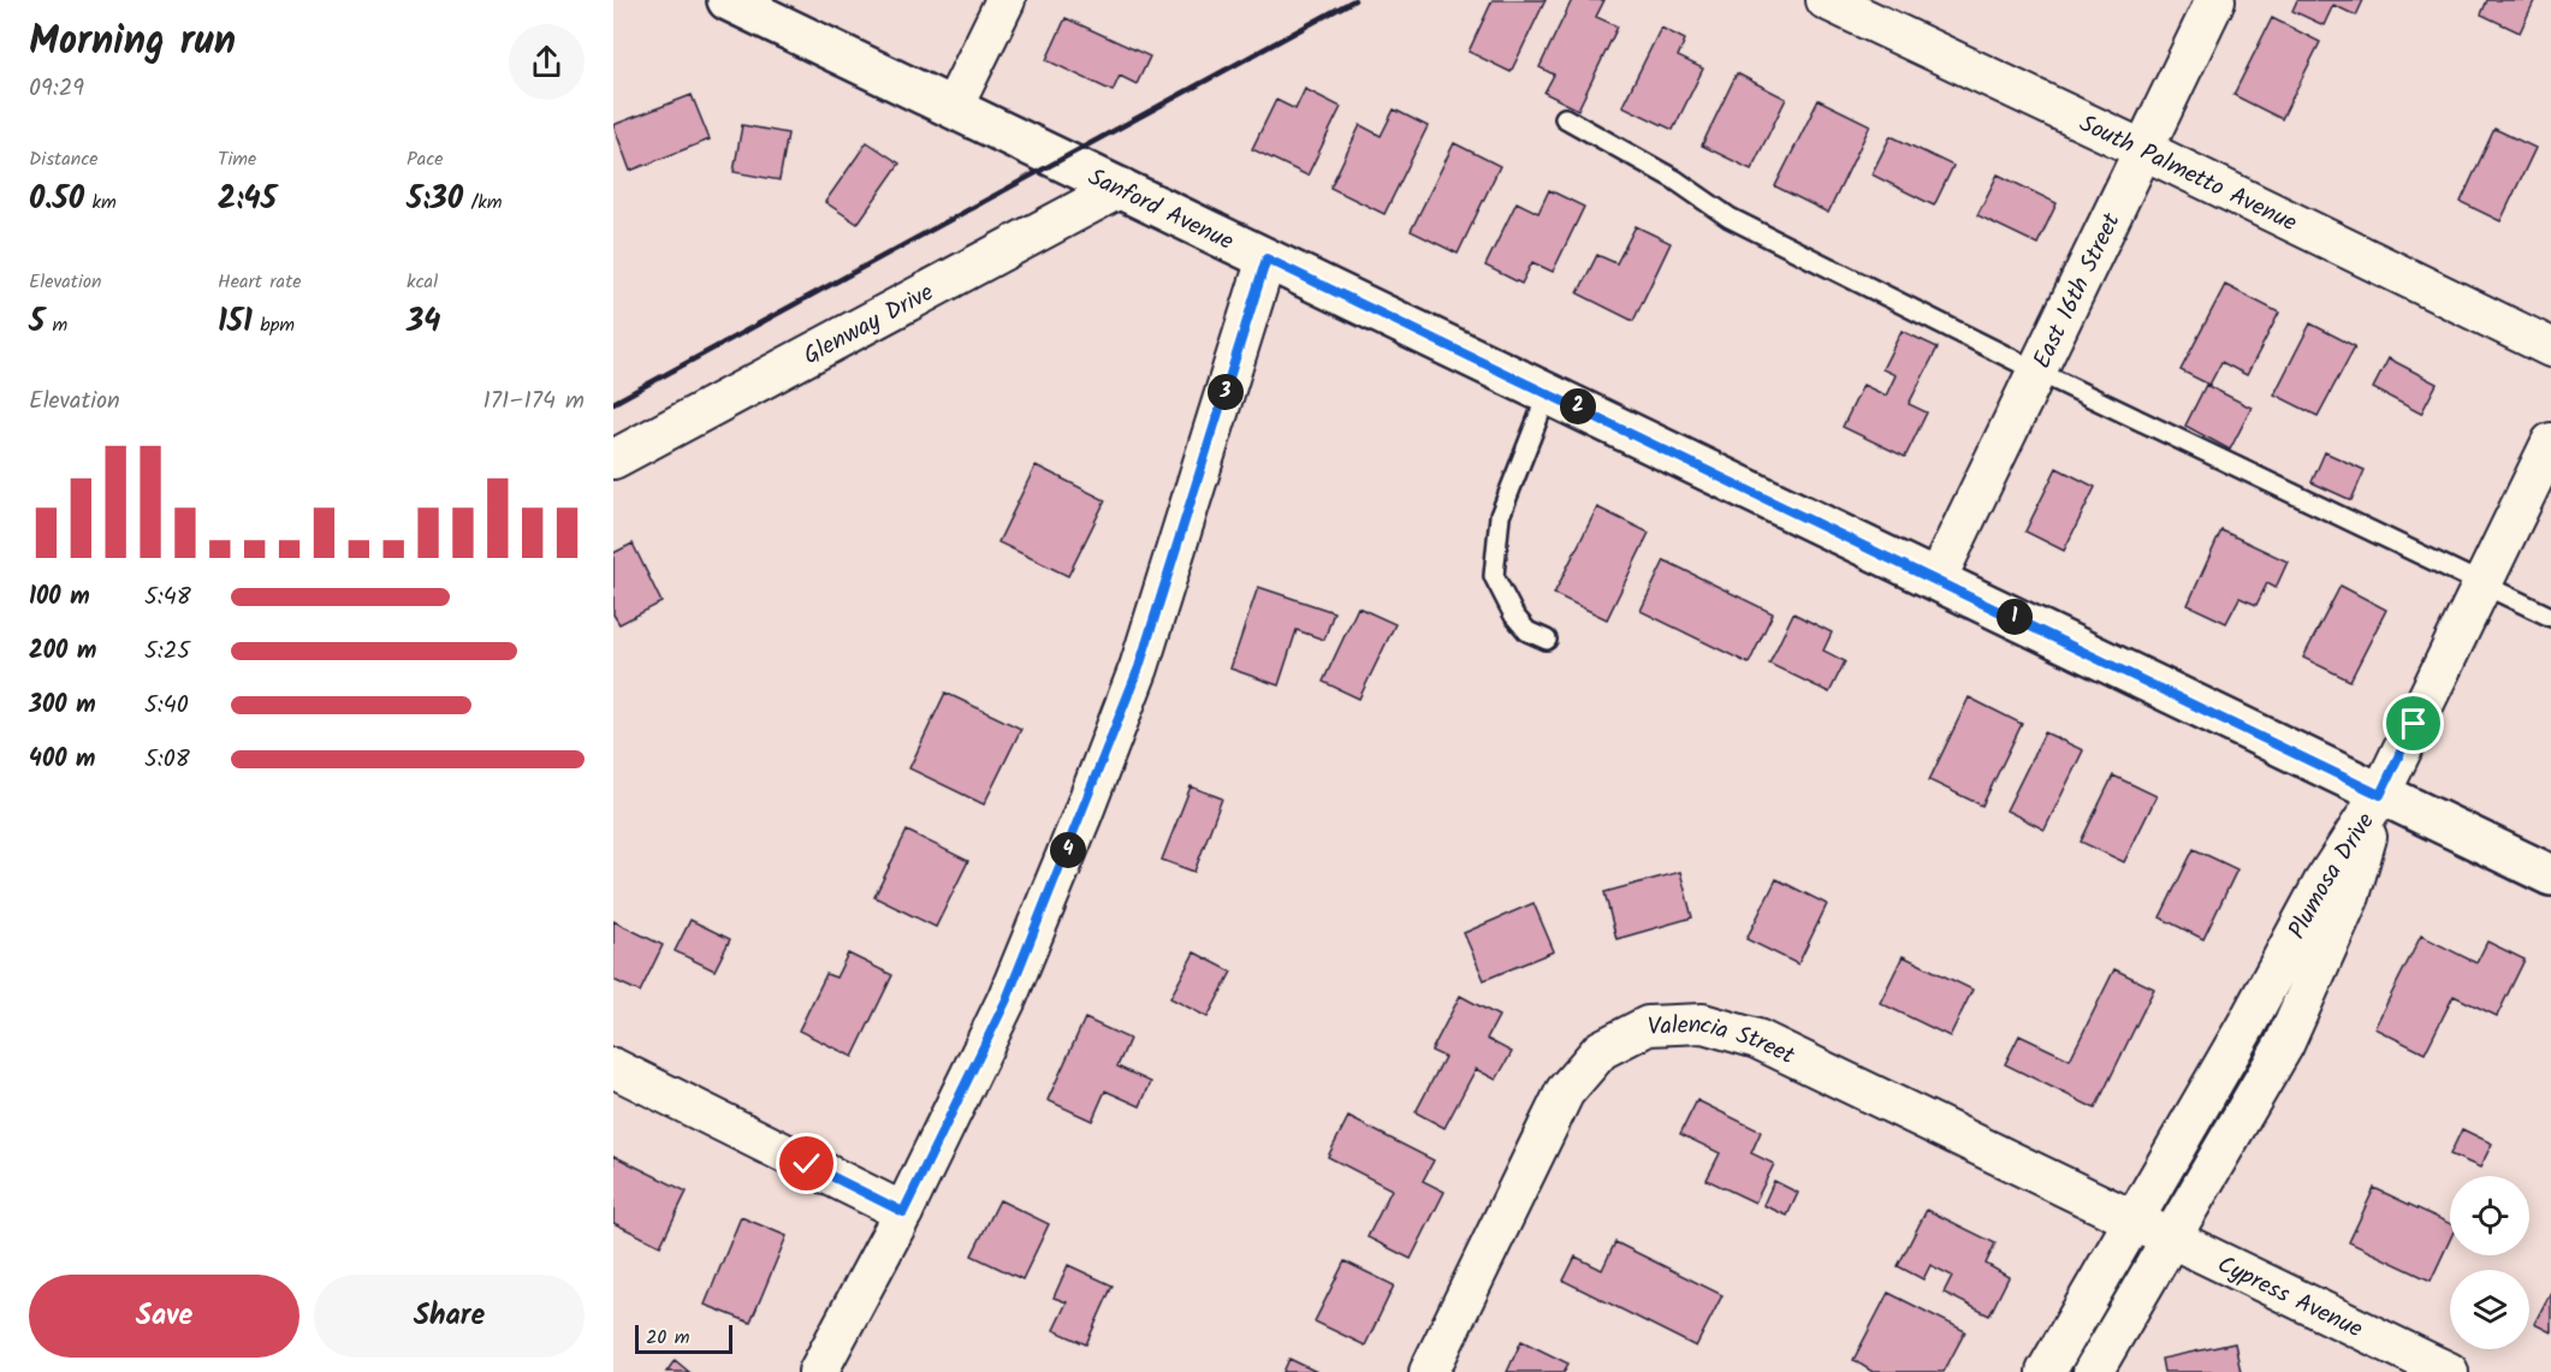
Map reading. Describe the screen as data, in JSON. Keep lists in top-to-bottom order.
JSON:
{
  "streets": {
    "main road": ["Sanford Avenue"],
    "street": [
      "South Palmetto Avenue",
      "East 16th Street",
      "Glenway Drive",
      "Plumosa Drive",
      "Valencia Street",
      "Cypress Avenue"
    ]
  },
  "crossings": [
    ["South Palmetto Avenue", "East 16th Street"],
    ["Sanford Avenue", "East 16th Street"],
    ["Sanford Avenue", "Glenway Drive"],
    ["Sanford Avenue", "Plumosa Drive"],
    ["Plumosa Drive", "Valencia Street"],
    ["Plumosa Drive", "Cypress Avenue"],
    ["Valencia Street", "Cypress Avenue"]
  ],
  "scale_bar": "20 m",
  "page": {
    "heading": ["Morning run", "09:29"],
    "stats": [
      ["Distance", "0.50 km"],
      ["Time", "2:45"],
      ["Pace", "5:30 /km"],
      ["Elevation", "5 m"],
      ["Heart rate", "151 bpm"],
      ["kcal", "34"]
    ],
    "chart": ["Elevation", "171–174 m"],
    "pins": [
      "3",
      "2",
      "1",
      "4"
    ],
    "list": [
      {
        "name": "100 m",
        "note": "5:48"
      },
      {
        "name": "200 m",
        "note": "5:25"
      },
      {
        "name": "300 m",
        "note": "5:40"
      },
      {
        "name": "400 m",
        "note": "5:08"
      }
    ],
    "buttons": ["Save", "Share"],
    "scale": "20 m"
  }
}
